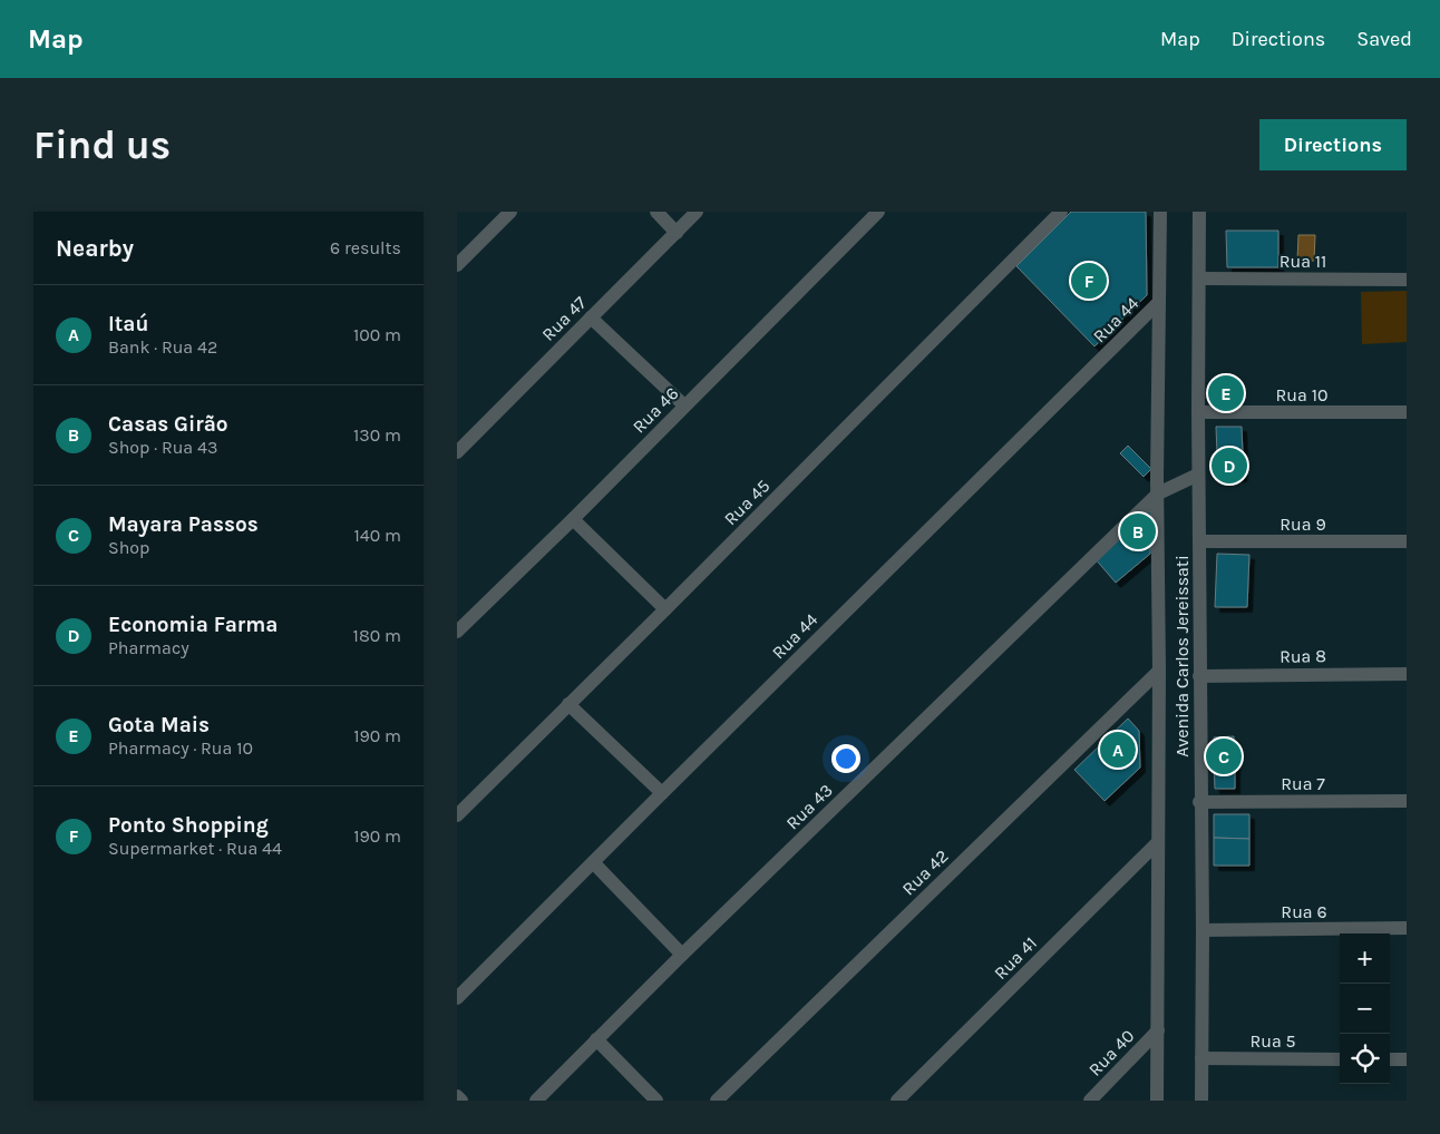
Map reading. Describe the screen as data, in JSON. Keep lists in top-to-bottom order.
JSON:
{
  "streets": {
    "street": [
      "Rua 11",
      "Rua 47",
      "Rua 44",
      "Rua 10",
      "Rua 46",
      "Rua 45",
      "Rua 9",
      "Avenida Carlos Jereissati",
      "Rua 8",
      "Rua 7",
      "Rua 43",
      "Rua 42",
      "Rua 6",
      "Rua 41",
      "Rua 5",
      "Rua 40"
    ]
  },
  "crossings": [
    ["Rua 11", "Avenida Carlos Jereissati"],
    ["Rua 44", "Avenida Carlos Jereissati"],
    ["Rua 10", "Avenida Carlos Jereissati"],
    ["Rua 9", "Avenida Carlos Jereissati"],
    ["Avenida Carlos Jereissati", "Rua 8"],
    ["Avenida Carlos Jereissati", "Rua 7"],
    ["Avenida Carlos Jereissati", "Rua 43"],
    ["Avenida Carlos Jereissati", "Rua 42"],
    ["Avenida Carlos Jereissati", "Rua 6"],
    ["Avenida Carlos Jereissati", "Rua 41"],
    ["Avenida Carlos Jereissati", "Rua 5"],
    ["Avenida Carlos Jereissati", "Rua 40"]
  ],
  "page": {
    "header": "Map",
    "nav": ["Map", "Directions", "Saved"],
    "buttons": "Directions",
    "title": "Find us",
    "heading": ["Nearby", "6 results"],
    "pins": [
      "F",
      "E",
      "D",
      "B",
      "A",
      "C"
    ],
    "list": [
      {
        "mark": "A",
        "name": "Itaú",
        "note": "Bank · Rua 42",
        "value": "100 m"
      },
      {
        "mark": "B",
        "name": "Casas Girão",
        "note": "Shop · Rua 43",
        "value": "130 m"
      },
      {
        "mark": "C",
        "name": "Mayara Passos",
        "note": "Shop",
        "value": "140 m"
      },
      {
        "mark": "D",
        "name": "Economia Farma",
        "note": "Pharmacy",
        "value": "180 m"
      },
      {
        "mark": "E",
        "name": "Gota Mais",
        "note": "Pharmacy · Rua 10",
        "value": "190 m"
      },
      {
        "mark": "F",
        "name": "Ponto Shopping",
        "note": "Supermarket · Rua 44",
        "value": "190 m"
      }
    ],
    "map_buttons": ["+", "−"]
  }
}
